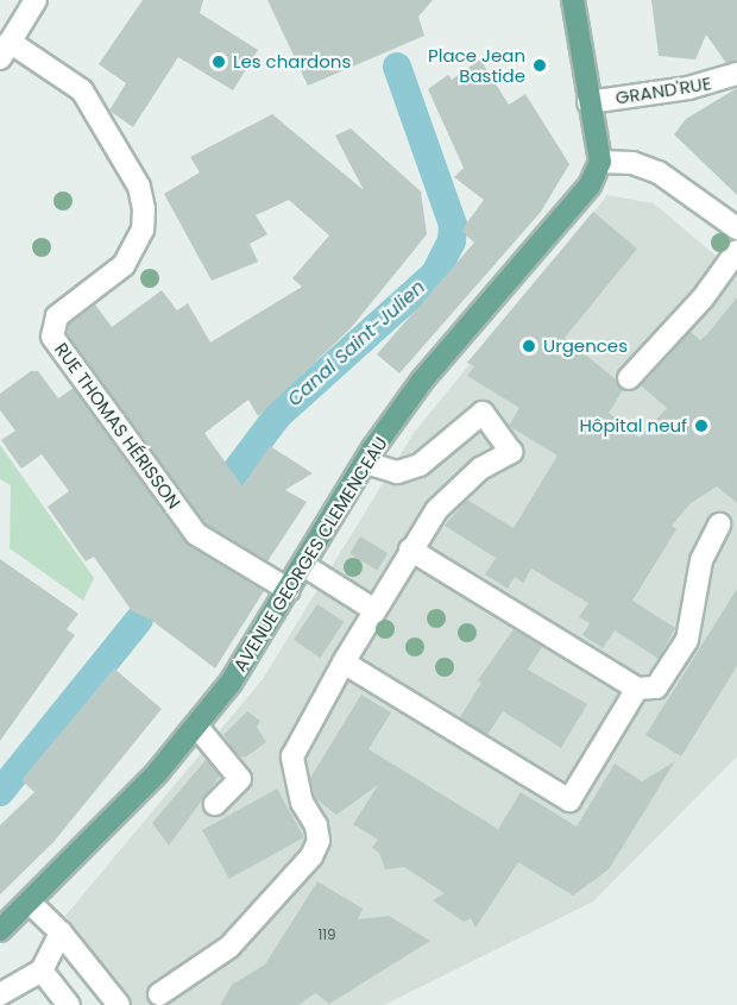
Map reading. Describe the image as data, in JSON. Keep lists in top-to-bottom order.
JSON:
{
  "streets": {
    "main road": ["AVENUE GEORGES CLEMENCEAU"],
    "street": ["GRAND'RUE", "RUE THOMAS HÉRISSON"]
  },
  "crossings": [
    ["RUE THOMAS HÉRISSON", "AVENUE GEORGES CLEMENCEAU"]
  ],
  "water": ["Canal Saint-Julien"],
  "places": [
    "Les chardons",
    "Place Jean Bastide",
    "Urgences",
    "Hôpital neuf"
  ],
  "house_numbers": ["119"]
}
